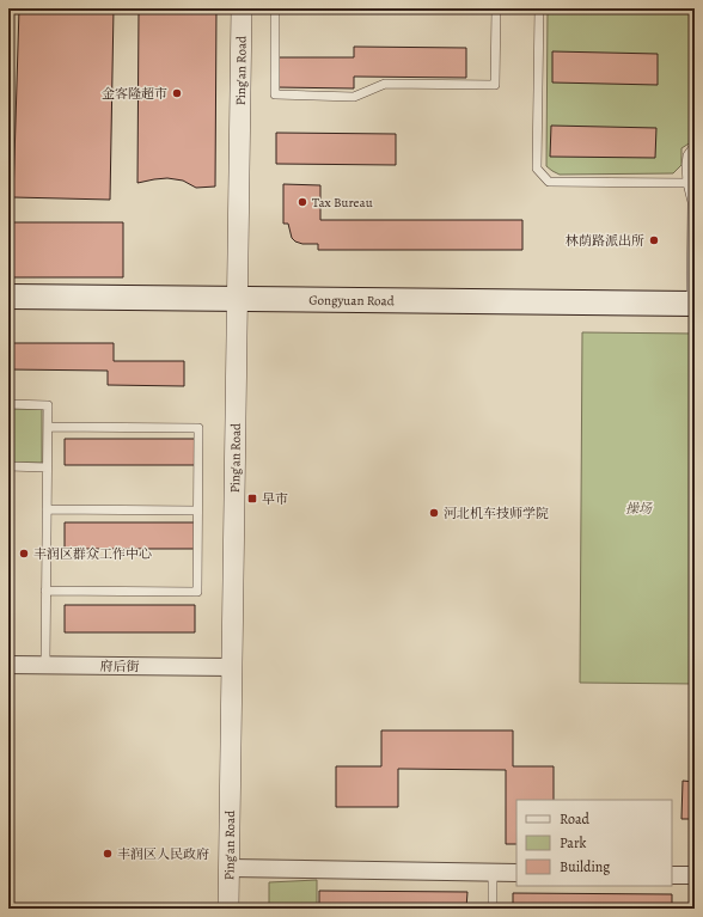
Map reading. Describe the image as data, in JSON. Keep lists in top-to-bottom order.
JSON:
{
  "streets": {
    "main road": ["Gongyuan Road"],
    "street": ["Ping'an Road", "府后街"]
  },
  "crossings": [
    ["Ping'an Road", "Gongyuan Road"],
    ["Ping'an Road", "府后街"]
  ],
  "parks": ["操场"],
  "places": {
    "other": [
      "金客隆超市",
      "Tax Bureau",
      "林荫路派出所",
      "河北机车技师学院",
      "丰润区群众工作中心",
      "丰润区人民政府"
    ],
    "transit": ["早市"]
  },
  "legend": ["Road", "Park", "Building"]
}
